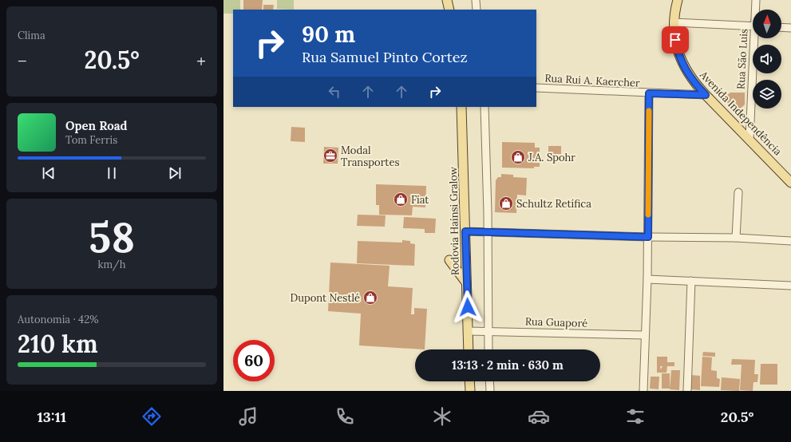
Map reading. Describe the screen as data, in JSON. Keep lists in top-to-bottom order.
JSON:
{
  "streets": {
    "main road": ["Avenida Independência", "Rodovia Hainsi Gralow"],
    "street": ["Rua São Luis", "Rua Rui A. Kaercher", "Rua Guaporé"]
  },
  "crossings": [
    ["Rua São Luis", "Avenida Independência"],
    ["Rua Rui A. Kaercher", "Avenida Independência"],
    ["Rodovia Hainsi Gralow", "Rua Guaporé"]
  ],
  "places": {
    "office": ["Modal Transportes"],
    "shop": [
      "J.A. Spohr",
      "Fiat",
      "Schultz Retífica",
      "Dupont Nestlé"
    ]
  },
  "north": "top",
  "page": {
    "tile": [
      "Clima",
      ["58", "km/h"],
      ["Autonomia · 42%", "210 km"]
    ],
    "turn": ["90 m", "Rua Samuel Pinto Cortez"],
    "heat": ["−", "20.5°", "+"],
    "song": ["Open Road", "Tom Ferris"],
    "limit": "60",
    "trip": "13:13 · 2 min · 630 m",
    "tabs": ["13:11", "20.5°"]
  }
}
